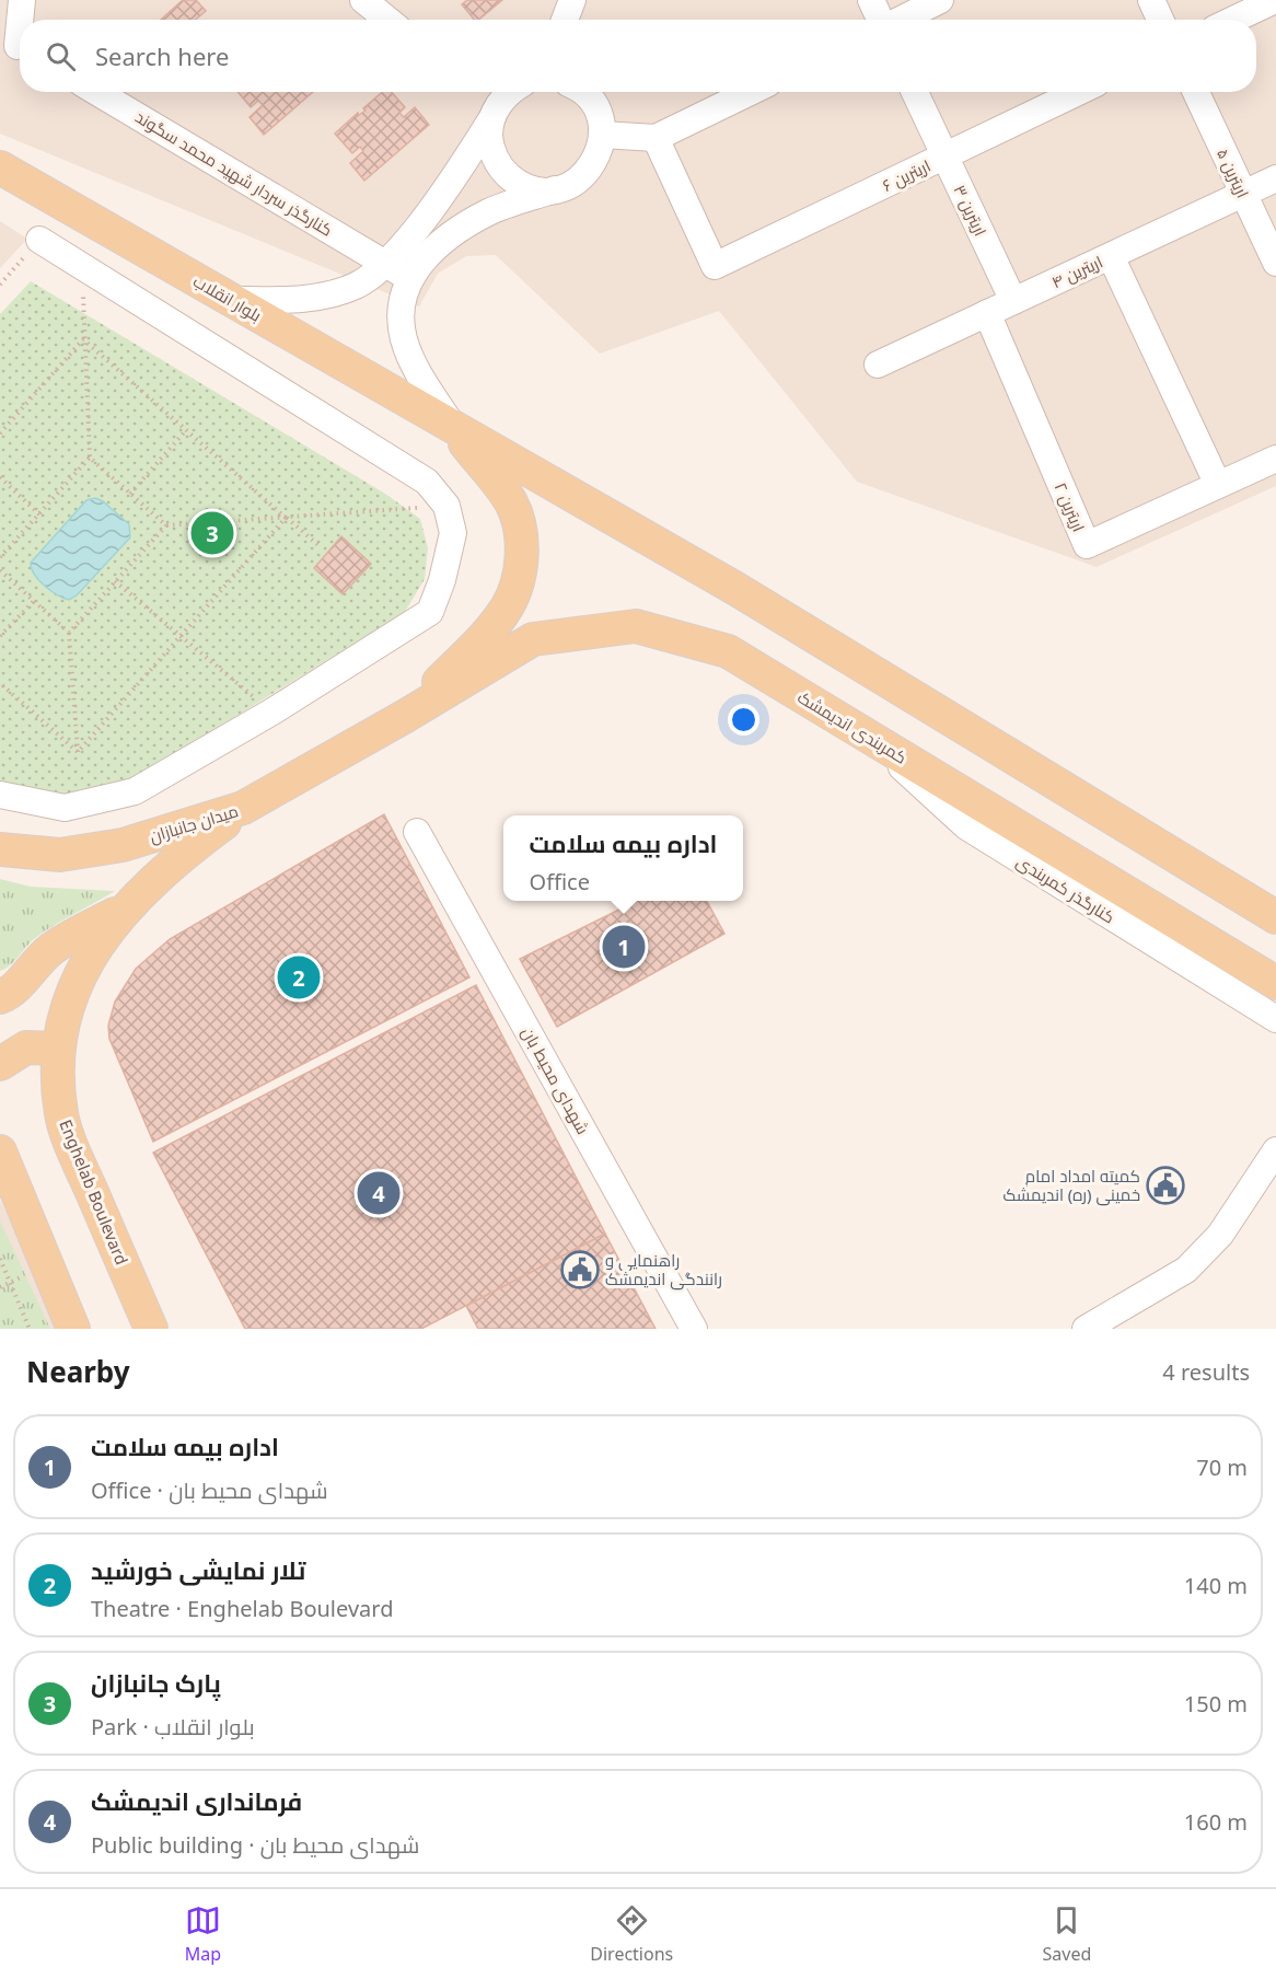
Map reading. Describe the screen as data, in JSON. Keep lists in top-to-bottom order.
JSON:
{
  "streets": {
    "main road": [
      "بلوار انقلاب",
      "کمربندی اندیمشک",
      "میدان جانبازان",
      "Enghelab Boulevard"
    ],
    "street": [
      "کنارگذر سردار شهید محمد سگوند",
      "اریترین ۵",
      "اریترین ۶",
      "اریترین ۳",
      "اریترین ۴",
      "اریترین ۲",
      "کنارگذر کمربندی",
      "شهدای محیط بان"
    ]
  },
  "crossings": [
    ["اریترین ۵", "اریترین ۴"],
    ["اریترین ۶", "اریترین ۳"],
    ["اریترین ۳", "اریترین ۴"],
    ["اریترین ۴", "اریترین ۲"],
    ["کمربندی اندیمشک", "میدان جانبازان"],
    ["کمربندی اندیمشک", "کنارگذر کمربندی"],
    ["میدان جانبازان", "Enghelab Boulevard"]
  ],
  "places": {
    "public building": ["کمیته امداد امام خمینی (ره) اندیمشک", "راهنمایی و رانندگی اندیمشک"]
  },
  "page": {
    "search": "Search here",
    "pins": [
      "3",
      "1",
      "2",
      "4"
    ],
    "popup": ["اداره بیمه سلامت", "Office"],
    "heading": ["Nearby", "4 results"],
    "list": [
      {
        "mark": "1",
        "name": "اداره بیمه سلامت",
        "note": "Office · شهدای محیط بان",
        "value": "70 m"
      },
      {
        "mark": "2",
        "name": "تلار نمایشی خورشید",
        "note": "Theatre · Enghelab Boulevard",
        "value": "140 m"
      },
      {
        "mark": "3",
        "name": "پارک جانبازان",
        "note": "Park · بلوار انقلاب",
        "value": "150 m"
      },
      {
        "mark": "4",
        "name": "فرمانداری اندیمشک",
        "note": "Public building · شهدای محیط بان",
        "value": "160 m"
      }
    ],
    "nav": ["Map", "Directions", "Saved"]
  }
}
